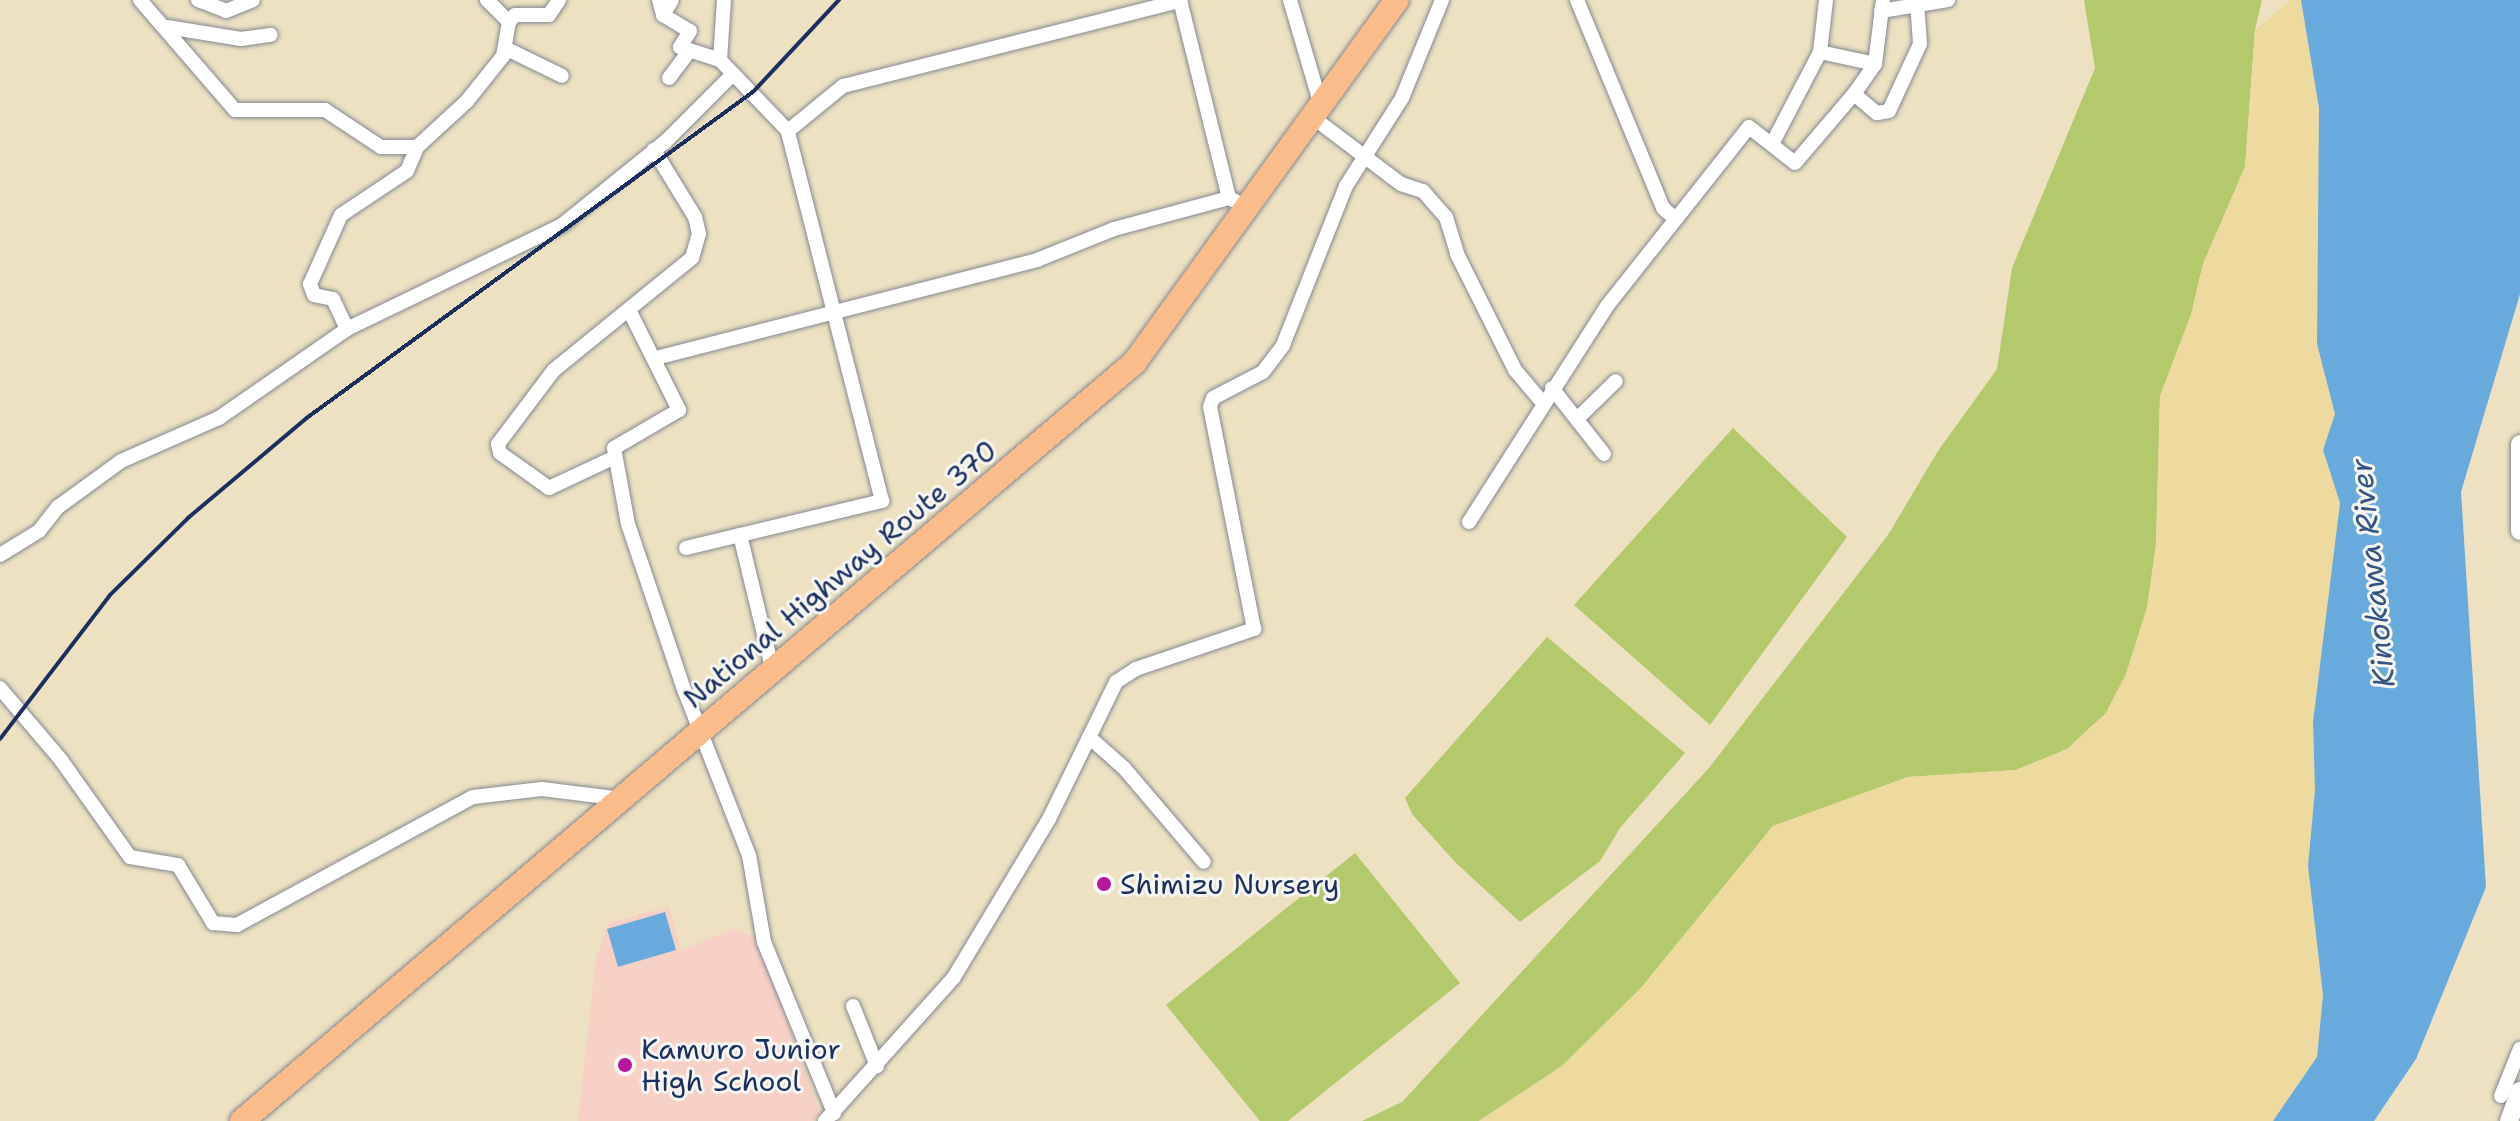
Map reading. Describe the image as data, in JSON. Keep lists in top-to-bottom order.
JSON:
{
  "streets": {
    "highway": ["National Highway Route 370"]
  },
  "water": ["Kinokawa River"],
  "places": ["Shimizu Nursery", "Kamuro Junior High School"]
}
